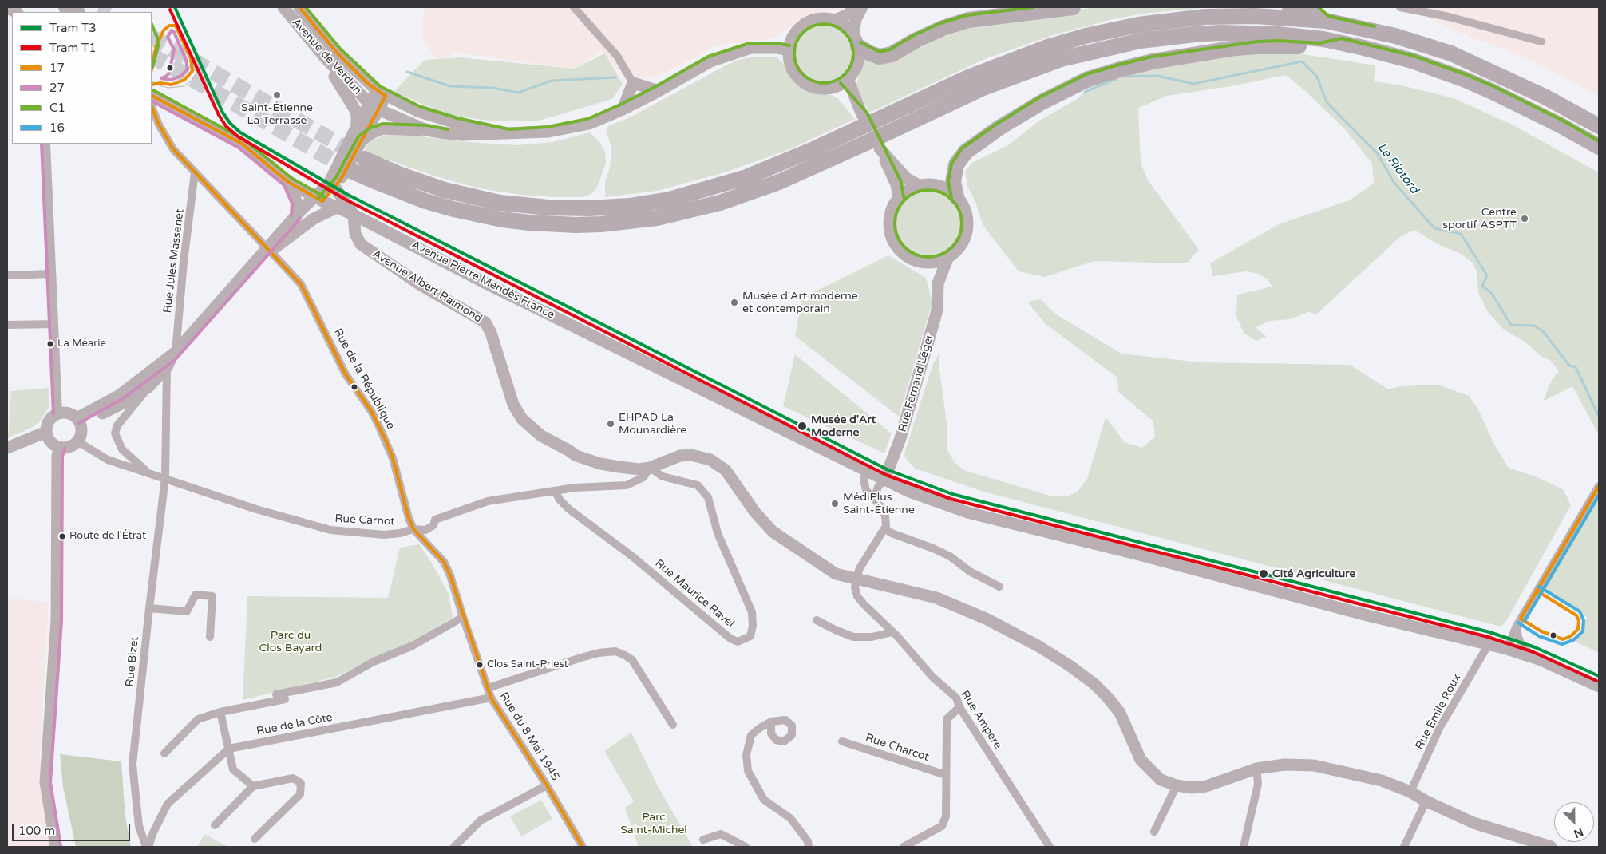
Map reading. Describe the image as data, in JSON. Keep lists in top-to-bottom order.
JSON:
{
  "streets": {
    "main road": [
      "Avenue de Verdun",
      "Avenue Pierre Mendès France",
      "Avenue Albert Raimond",
      "Rue Fernand Léger"
    ],
    "street": [
      "Rue Jules Massenet",
      "Rue de la République",
      "Rue Carnot",
      "Rue Maurice Ravel",
      "Rue Bizet",
      "Rue Émile Roux",
      "Rue Ampère",
      "Rue de la Côte",
      "Rue du 8 Mai 1945",
      "Rue Charcot"
    ]
  },
  "crossings": [
    ["Rue Jules Massenet", "Rue de la République"],
    ["Avenue Pierre Mendès France", "Avenue Albert Raimond"],
    ["Avenue Pierre Mendès France", "Rue Fernand Léger"],
    ["Avenue Pierre Mendès France", "Rue Émile Roux"],
    ["Avenue Albert Raimond", "Rue Carnot"],
    ["Avenue Albert Raimond", "Rue Maurice Ravel"],
    ["Avenue Albert Raimond", "Rue Émile Roux"],
    ["Avenue Albert Raimond", "Rue Ampère"],
    ["Rue de la République", "Rue Carnot"],
    ["Rue de la République", "Rue du 8 Mai 1945"],
    ["Rue Carnot", "Rue Maurice Ravel"],
    ["Rue Carnot", "Rue Bizet"],
    ["Rue Carnot", "Rue du 8 Mai 1945"],
    ["Rue de la Côte", "Rue du 8 Mai 1945"]
  ],
  "water": ["Le Riotord"],
  "parks": ["Parc du Clos Bayard", "Parc Saint-Michel"],
  "places": [
    "Saint-Étienne La Terrasse",
    "Centre sportif ASPTT",
    "Musée d'Art moderne et contemporain",
    "La Méarie",
    "EHPAD La Mounardière",
    "Musée d'Art Moderne",
    "MédiPlus Saint-Étienne",
    "Route de l'Étrat",
    "Cité Agriculture",
    "Clos Saint-Priest"
  ],
  "lines": [
    "tram line T3",
    "transit line 17",
    "transit line C1",
    "tram line T1",
    "transit line 27",
    "transit line 16"
  ],
  "legend": [
    "Tram T3",
    "Tram T1",
    "17",
    "27",
    "C1",
    "16"
  ],
  "scale_bar": "100 m",
  "north": "bottom right"
}
